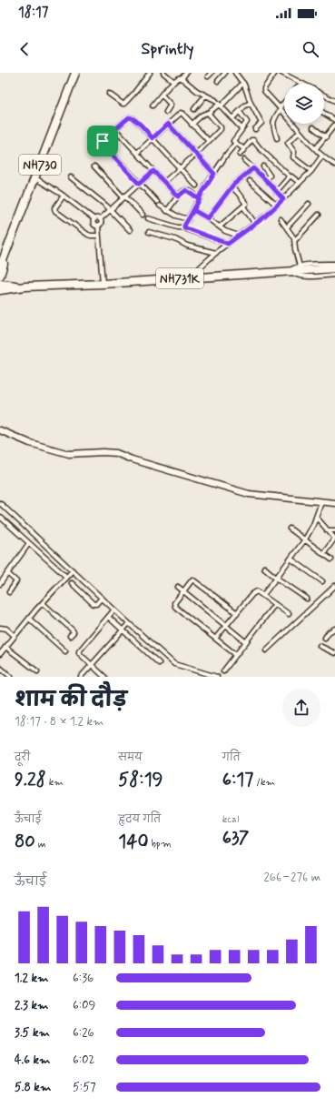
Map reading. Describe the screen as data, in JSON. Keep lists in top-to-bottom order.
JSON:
{
  "streets": {
    "highway": ["NH730", "NH731K"]
  },
  "page": {
    "status": "18:17",
    "header": "Sprintly",
    "heading": ["शाम की दौड़", "18:17 · 8 × 1.2 km"],
    "stats": [
      ["दूरी", "9.28 km"],
      ["समय", "58:19"],
      ["गति", "6:17 /km"],
      ["ऊँचाई", "80 m"],
      ["हृदय गति", "140 bpm"],
      ["kcal", "637"]
    ],
    "chart": ["ऊँचाई", "266–276 m"],
    "list": [
      {
        "name": "1.2 km",
        "note": "6:36"
      },
      {
        "name": "2.3 km",
        "note": "6:09"
      },
      {
        "name": "3.5 km",
        "note": "6:26"
      },
      {
        "name": "4.6 km",
        "note": "6:02"
      },
      {
        "name": "5.8 km",
        "note": "5:57"
      }
    ]
  }
}
